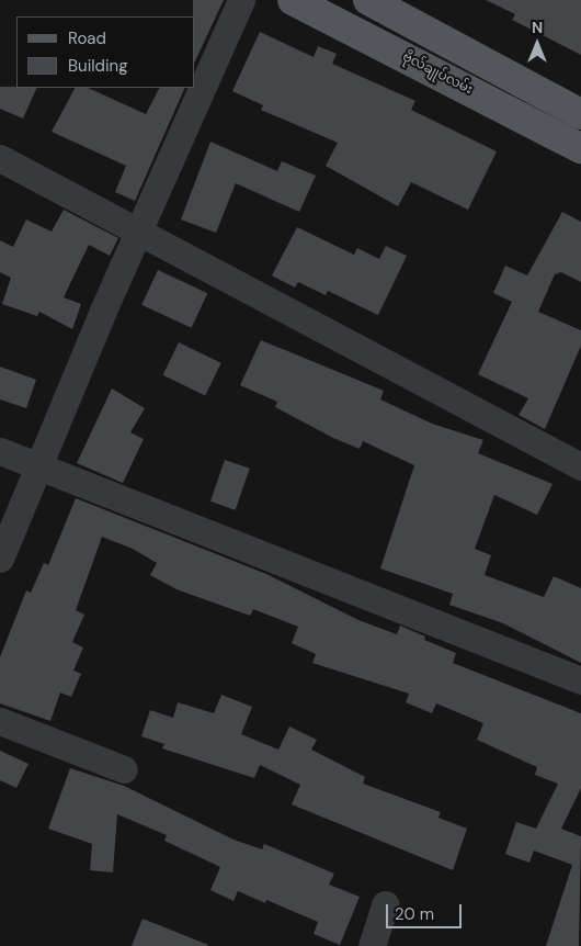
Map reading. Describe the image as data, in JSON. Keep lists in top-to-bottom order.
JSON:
{
  "streets": {
    "main road": ["ဗိုလ်ချုပ်လမ်း"]
  },
  "legend": ["Road", "Building"],
  "scale_bar": "20 m",
  "north": "top"
}
